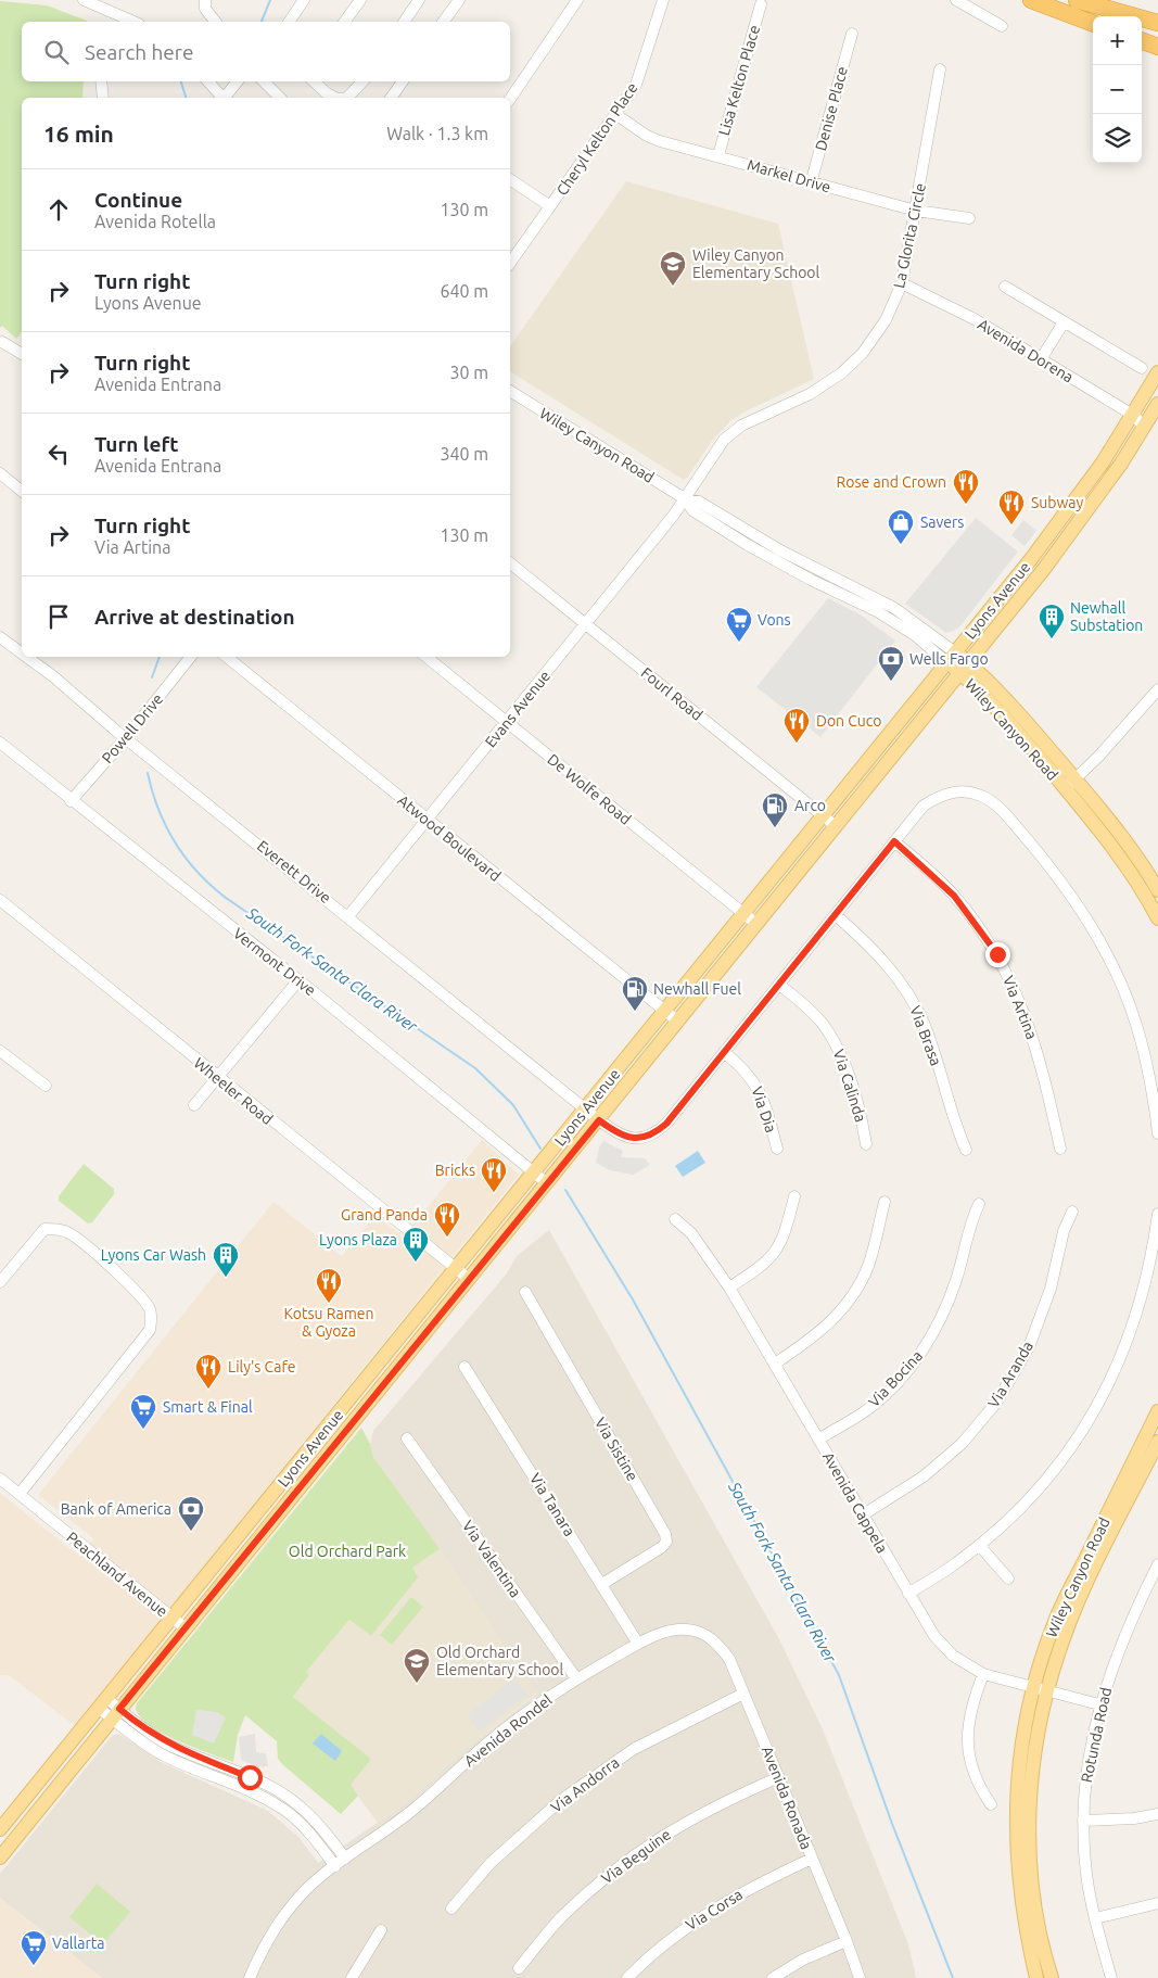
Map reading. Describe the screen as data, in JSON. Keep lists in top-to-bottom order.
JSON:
{
  "streets": {
    "main road": ["Wiley Canyon Road", "Lyons Avenue"],
    "street": [
      "Lisa Kelton Place",
      "Denise Place",
      "Cheryl Kelton Place",
      "Markel Drive",
      "La Glorita Circle",
      "Avenida Dorena",
      "Fourl Road",
      "Evans Avenue",
      "Powell Drive",
      "De Wolfe Road",
      "Atwood Boulevard",
      "Everett Drive",
      "Vermont Drive",
      "Via Artina",
      "Via Brasa",
      "Via Calinda",
      "Wheeler Road",
      "Via Dia",
      "Via Aranda",
      "Via Bocina",
      "Via Sistine",
      "Avenida Cappela",
      "Via Tanara",
      "Via Valentina",
      "Peachland Avenue",
      "Avenida Rondel",
      "Rotunda Road",
      "Via Andorra",
      "Avenida Ronada",
      "Via Beguine",
      "Via Corsa"
    ]
  },
  "crossings": [
    ["Lisa Kelton Place", "Markel Drive"],
    ["Denise Place", "Markel Drive"],
    ["Cheryl Kelton Place", "Markel Drive"],
    ["Markel Drive", "La Glorita Circle"],
    ["La Glorita Circle", "Avenida Dorena"],
    ["La Glorita Circle", "Wiley Canyon Road"],
    ["La Glorita Circle", "Evans Avenue"],
    ["Avenida Dorena", "Lyons Avenue"],
    ["Wiley Canyon Road", "Lyons Avenue"],
    ["Wiley Canyon Road", "Evans Avenue"],
    ["Wiley Canyon Road", "Avenida Cappela"],
    ["Lyons Avenue", "Fourl Road"],
    ["Lyons Avenue", "De Wolfe Road"],
    ["Lyons Avenue", "Atwood Boulevard"],
    ["Lyons Avenue", "Everett Drive"],
    ["Lyons Avenue", "Vermont Drive"],
    ["Lyons Avenue", "Wheeler Road"],
    ["Lyons Avenue", "Peachland Avenue"],
    ["Fourl Road", "Evans Avenue"],
    ["Evans Avenue", "De Wolfe Road"],
    ["Evans Avenue", "Atwood Boulevard"],
    ["Evans Avenue", "Everett Drive"],
    ["Powell Drive", "Everett Drive"],
    ["Powell Drive", "Vermont Drive"],
    ["Everett Drive", "Via Artina"],
    ["Everett Drive", "Via Brasa"],
    ["Everett Drive", "Via Calinda"],
    ["Everett Drive", "Via Dia"],
    ["Via Aranda", "Avenida Cappela"],
    ["Via Bocina", "Avenida Cappela"],
    ["Via Sistine", "Via Tanara"],
    ["Avenida Cappela", "Rotunda Road"],
    ["Via Tanara", "Avenida Rondel"],
    ["Via Valentina", "Avenida Rondel"],
    ["Avenida Rondel", "Avenida Ronada"],
    ["Via Andorra", "Avenida Ronada"],
    ["Avenida Ronada", "Via Beguine"],
    ["Avenida Ronada", "Via Corsa"]
  ],
  "water": ["South Fork Santa Clara River"],
  "parks": ["Old Orchard Park"],
  "places": {
    "school or university": ["Wiley Canyon Elementary School", "Old Orchard Elementary School"],
    "restaurant": [
      "Rose and Crown",
      "Subway",
      "Don Cuco",
      "Bricks",
      "Grand Panda",
      "Kotsu Ramen & Gyoza",
      "Lily's Cafe"
    ],
    "shop": ["Savers"],
    "building": ["Newhall Substation", "Lyons Plaza", "Lyons Car Wash"],
    "supermarket": ["Vons", "Smart & Final", "Vallarta"],
    "bank": ["Wells Fargo", "Bank of America"],
    "fuel station": ["Arco", "Newhall Fuel"]
  },
  "page": {
    "map_buttons": ["+", "−"],
    "search": "Search here",
    "heading": ["16 min", "Walk · 1.3 km"],
    "list": [
      ["Continue", "Avenida Rotella", "130 m"],
      ["Turn right", "Lyons Avenue", "640 m"],
      ["Turn right", "Avenida Entrana", "30 m"],
      ["Turn left", "Avenida Entrana", "340 m"],
      ["Turn right", "Via Artina", "130 m"],
      "Arrive at destination"
    ]
  }
}
